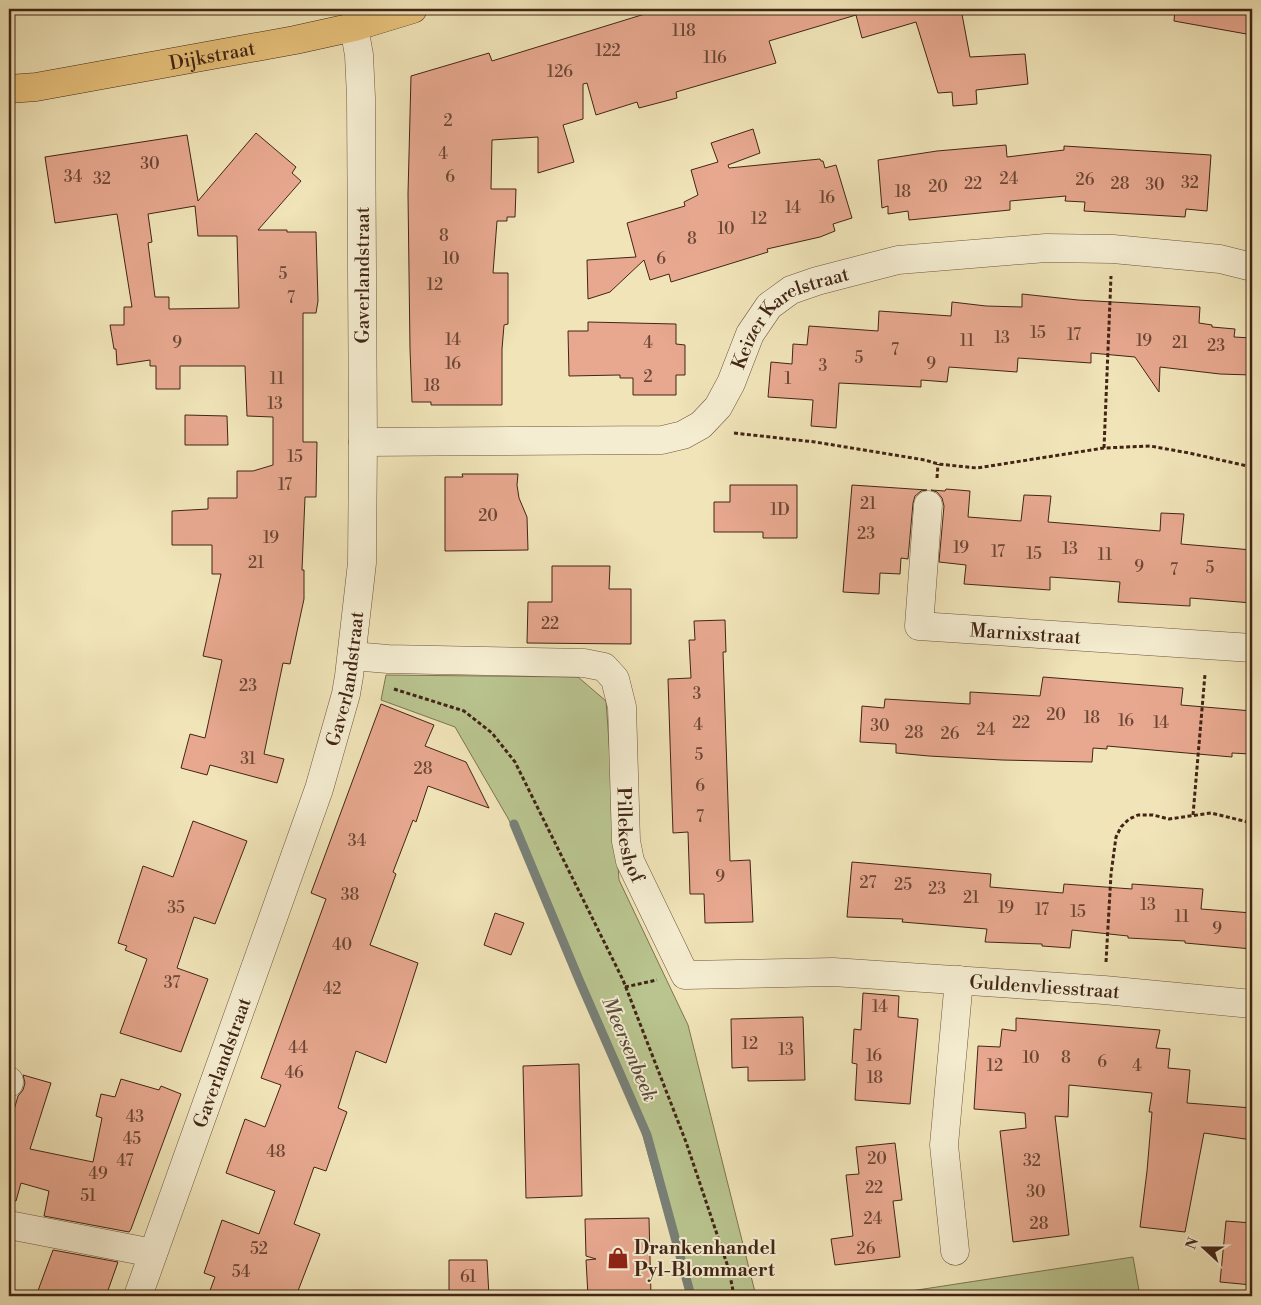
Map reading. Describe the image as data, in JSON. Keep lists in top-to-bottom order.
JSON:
{
  "streets": {
    "main road": ["Dijkstraat"],
    "street": [
      "Gaverlandstraat",
      "Keizer Karelstraat",
      "Marnixstraat",
      "Pillekeshof",
      "Guldenvliesstraat"
    ]
  },
  "crossings": [
    ["Dijkstraat", "Gaverlandstraat"],
    ["Gaverlandstraat", "Keizer Karelstraat"],
    ["Gaverlandstraat", "Pillekeshof"],
    ["Pillekeshof", "Guldenvliesstraat"]
  ],
  "water": ["Meersenbeek"],
  "places": {
    "shop": ["Drankenhandel Pyl-Blommaert"]
  },
  "house_numbers": [
    "118",
    "122",
    "116",
    "126",
    "2",
    "4",
    "30",
    "34",
    "6",
    "32",
    "24",
    "26",
    "32",
    "22",
    "28",
    "30",
    "20",
    "18",
    "16",
    "14",
    "12",
    "10",
    "8",
    "8",
    "10",
    "6",
    "5",
    "12",
    "7",
    "15",
    "17",
    "13",
    "14",
    "11",
    "19",
    "9",
    "4",
    "21",
    "23",
    "7",
    "5",
    "16",
    "9",
    "3",
    "2",
    "11",
    "1",
    "18",
    "13",
    "15",
    "17",
    "21",
    "1D",
    "20",
    "23",
    "19",
    "19",
    "13",
    "17",
    "15",
    "11",
    "21",
    "9",
    "5",
    "7",
    "22",
    "23",
    "3",
    "20",
    "18",
    "16",
    "22",
    "14",
    "4",
    "30",
    "24",
    "28",
    "26",
    "5",
    "31",
    "28",
    "6",
    "7",
    "34",
    "9",
    "27",
    "25",
    "23",
    "38",
    "21",
    "13",
    "35",
    "19",
    "17",
    "15",
    "11",
    "9",
    "40",
    "37",
    "42",
    "14",
    "12",
    "44",
    "13",
    "16",
    "10",
    "8",
    "6",
    "12",
    "4",
    "46",
    "18",
    "43",
    "45",
    "48",
    "20",
    "47",
    "32",
    "49",
    "22",
    "30",
    "51",
    "24",
    "28",
    "52",
    "26",
    "54",
    "61"
  ],
  "north": "left"
}
